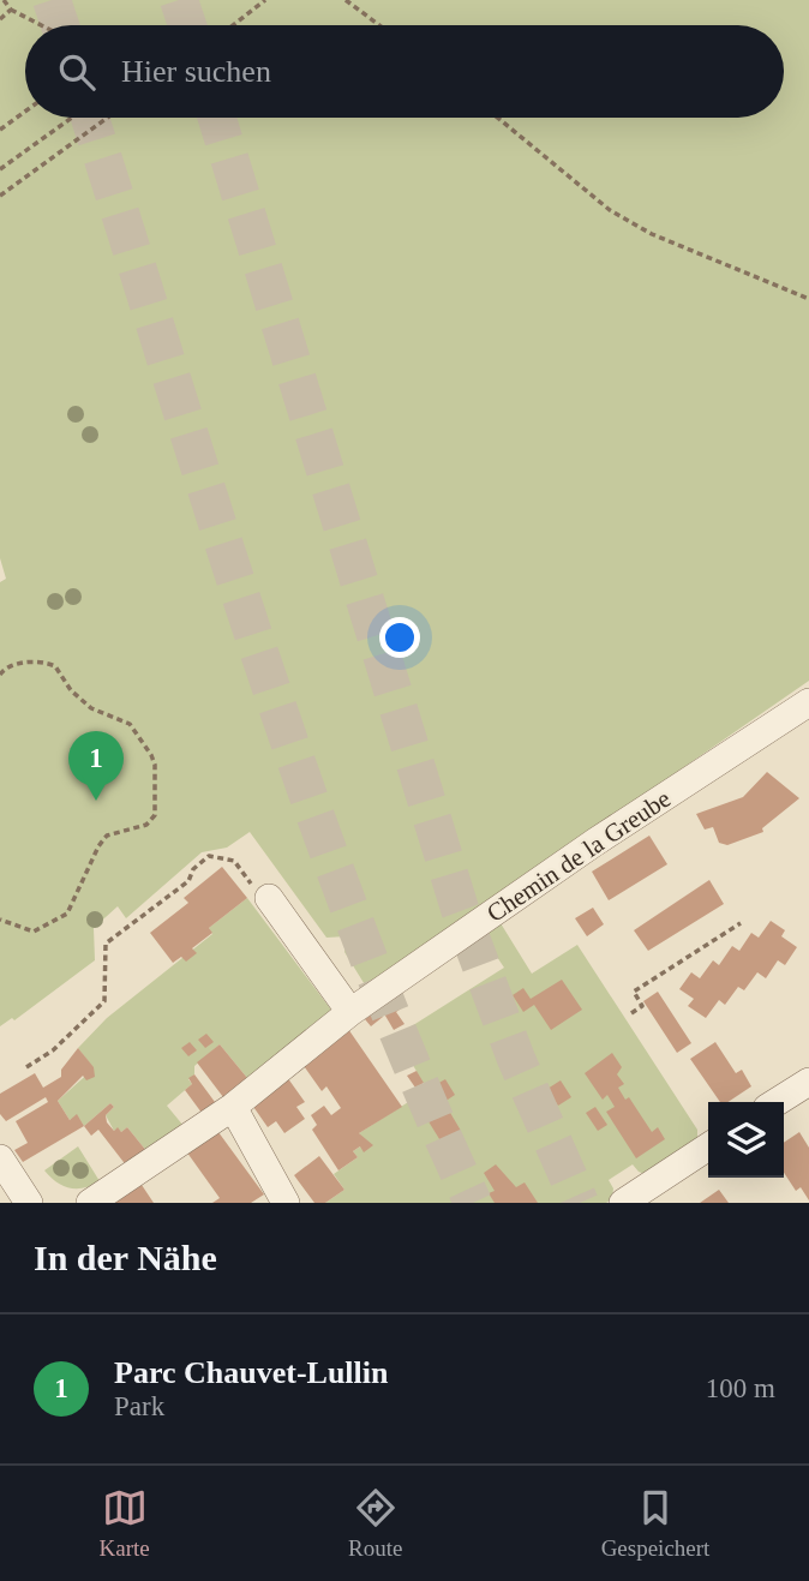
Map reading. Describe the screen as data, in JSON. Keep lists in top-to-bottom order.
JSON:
{
  "streets": {
    "street": ["Chemin de la Greube"]
  },
  "page": {
    "search": "Hier suchen",
    "pins": "1",
    "heading": "In der Nähe",
    "list": [
      {
        "mark": "1",
        "name": "Parc Chauvet-Lullin",
        "note": "Park",
        "value": "100 m"
      }
    ],
    "nav": ["Karte", "Route", "Gespeichert"]
  }
}
